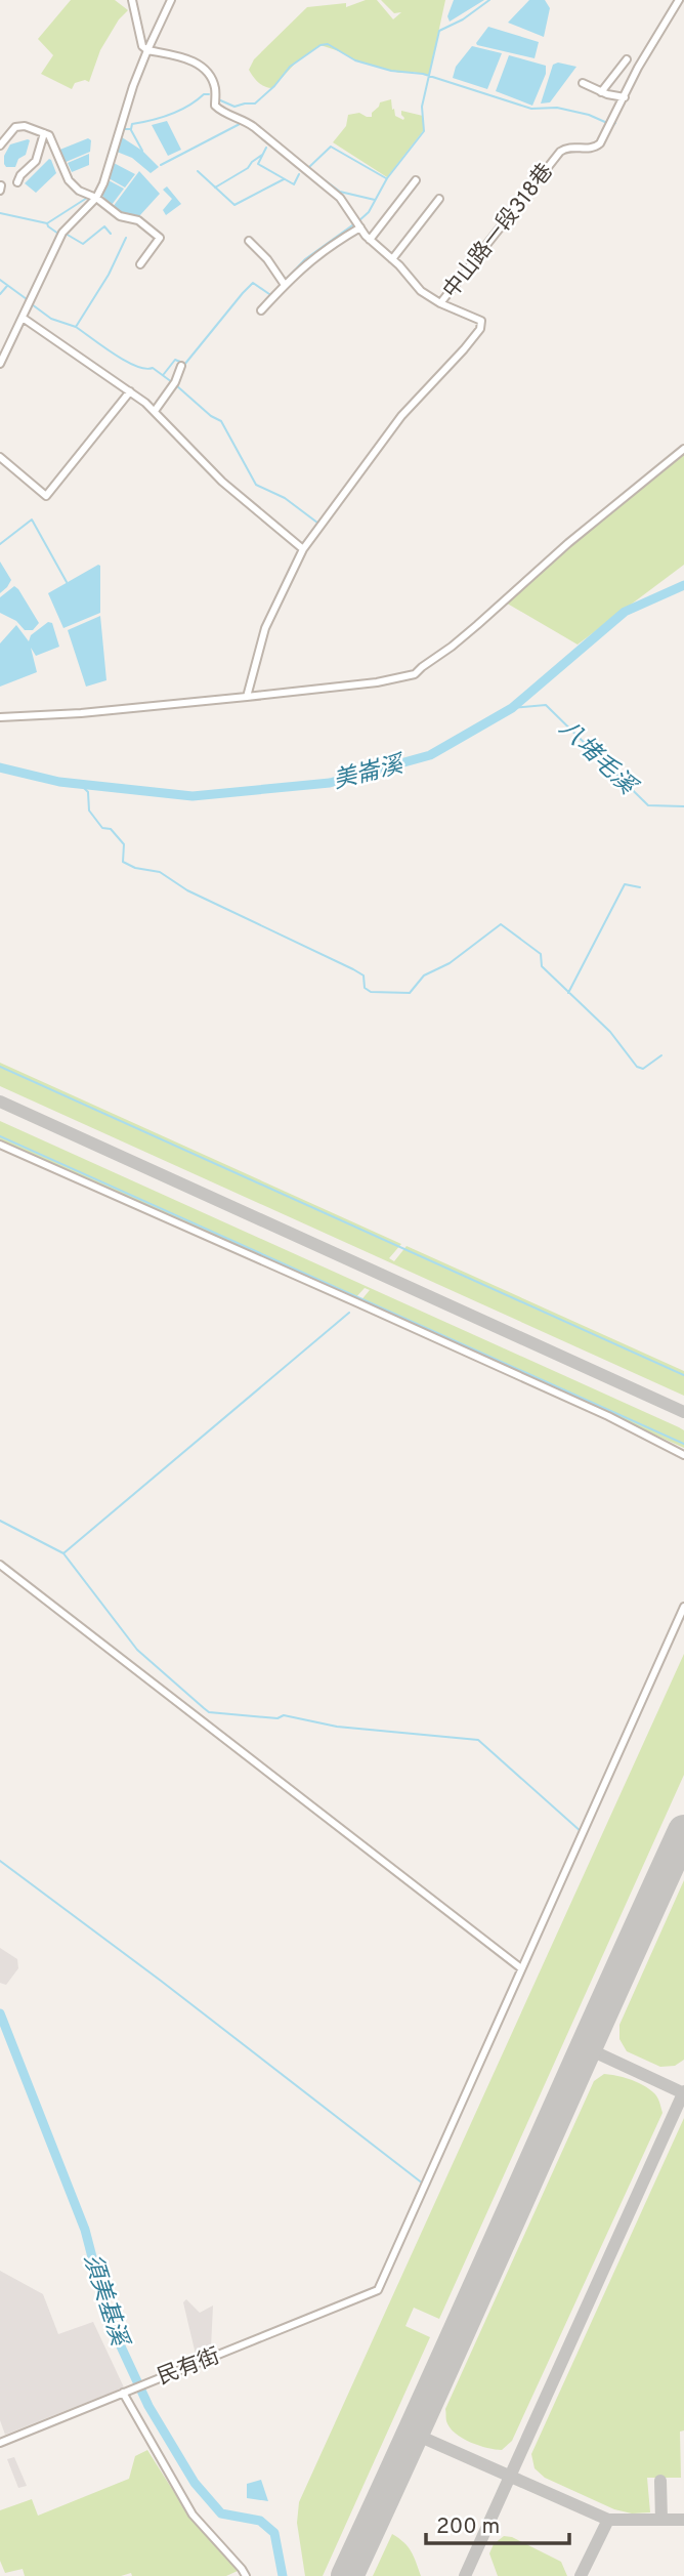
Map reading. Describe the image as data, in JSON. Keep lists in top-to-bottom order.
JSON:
{
  "streets": {
    "street": ["中山路一段318巷", "民有街"]
  },
  "water": ["八堵毛溪", "美崙溪", "須美基溪"],
  "scale_bar": "200 m"
}
